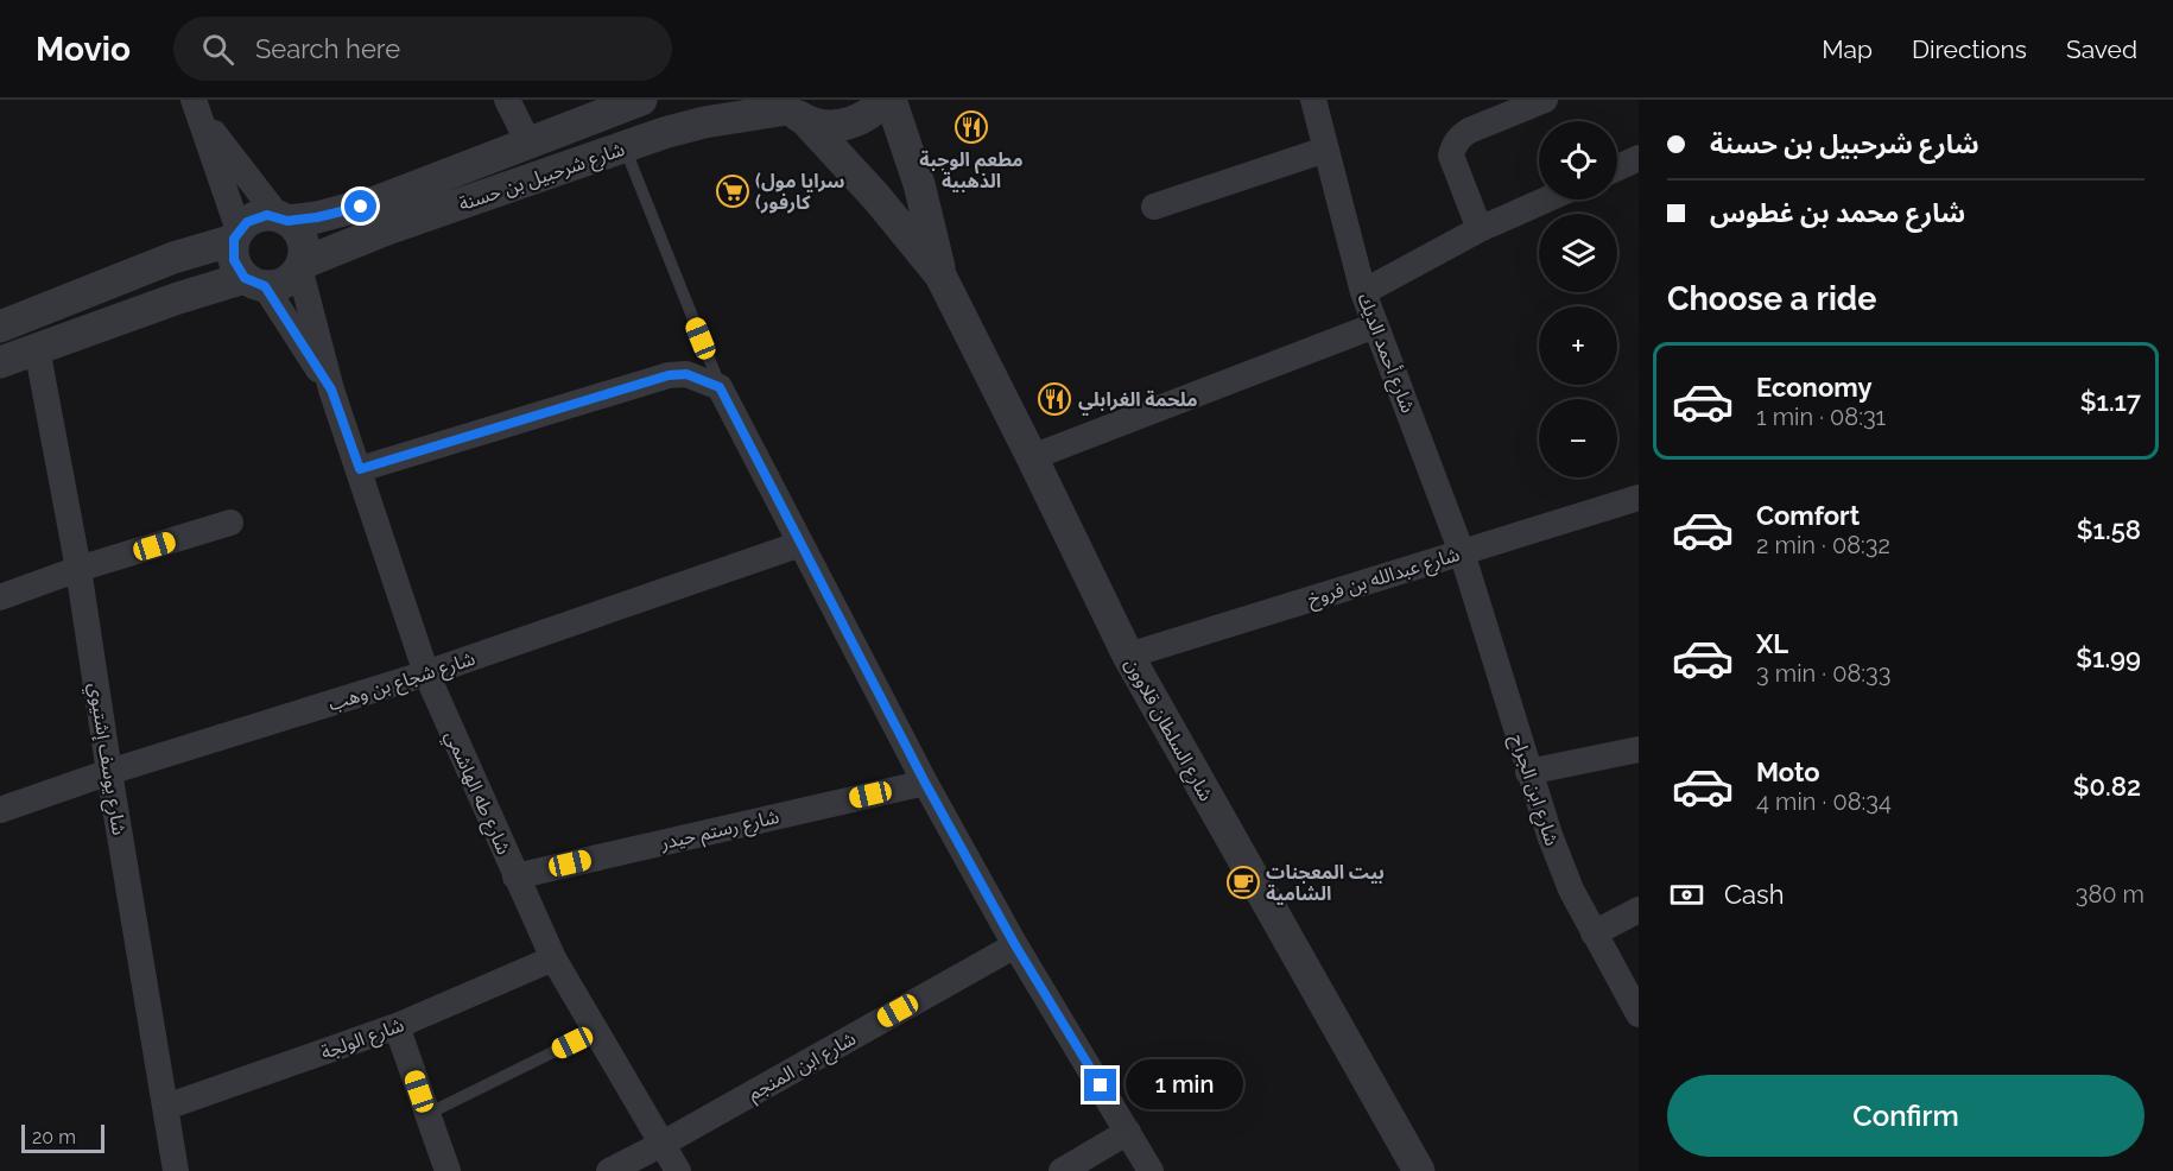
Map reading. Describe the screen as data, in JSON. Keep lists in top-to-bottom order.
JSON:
{
  "streets": {
    "street": [
      "شارع شرحبيل بن حسنة",
      "شارع أحمد الديك",
      "شارع عبدالله بن فروخ",
      "شارع شجاع بن وهب",
      "شارع السلطان قلاوون",
      "شارع يوسف إشتيوي",
      "شارع ابن الجراح",
      "شارع طه الهاشمي",
      "شارع رستم حيدر",
      "شارع الولجة",
      "شارع ابن المنجم"
    ]
  },
  "crossings": [
    ["شارع شرحبيل بن حسنة", "شارع السلطان قلاوون"],
    ["شارع شرحبيل بن حسنة", "شارع طه الهاشمي"],
    ["شارع أحمد الديك", "شارع عبدالله بن فروخ"],
    ["شارع أحمد الديك", "شارع ابن الجراح"],
    ["شارع عبدالله بن فروخ", "شارع السلطان قلاوون"],
    ["شارع عبدالله بن فروخ", "شارع ابن الجراح"],
    ["شارع شجاع بن وهب", "شارع يوسف إشتيوي"],
    ["شارع شجاع بن وهب", "شارع طه الهاشمي"],
    ["شارع يوسف إشتيوي", "شارع الولجة"],
    ["شارع طه الهاشمي", "شارع رستم حيدر"],
    ["شارع طه الهاشمي", "شارع الولجة"],
    ["شارع طه الهاشمي", "شارع ابن المنجم"]
  ],
  "places": {
    "restaurant": ["مطعم الوجبة الذهبية", "ملحمة الغرابلي"],
    "supermarket": ["(سرايا مول (كارفور"],
    "cafe": ["بيت المعجنات الشامية"]
  },
  "scale_bar": "20 m",
  "page": {
    "header": "Movio",
    "search": "Search here",
    "nav": ["Map", "Directions", "Saved"],
    "banner": ["شارع شرحبيل بن حسنة", "شارع محمد بن غطوس"],
    "map_buttons": ["+", "−"],
    "heading": "Choose a ride",
    "list": [
      {
        "name": "Economy",
        "note": "1 min · 08:31",
        "value": "$1.17"
      },
      {
        "name": "Comfort",
        "note": "2 min · 08:32",
        "value": "$1.58"
      },
      {
        "name": "XL",
        "note": "3 min · 08:33",
        "value": "$1.99"
      },
      {
        "name": "Moto",
        "note": "4 min · 08:34",
        "value": "$0.82"
      }
    ],
    "pay": ["Cash", "380 m"],
    "bubble": "1 min",
    "buttons": "Confirm",
    "scale": "20 m"
  }
}
